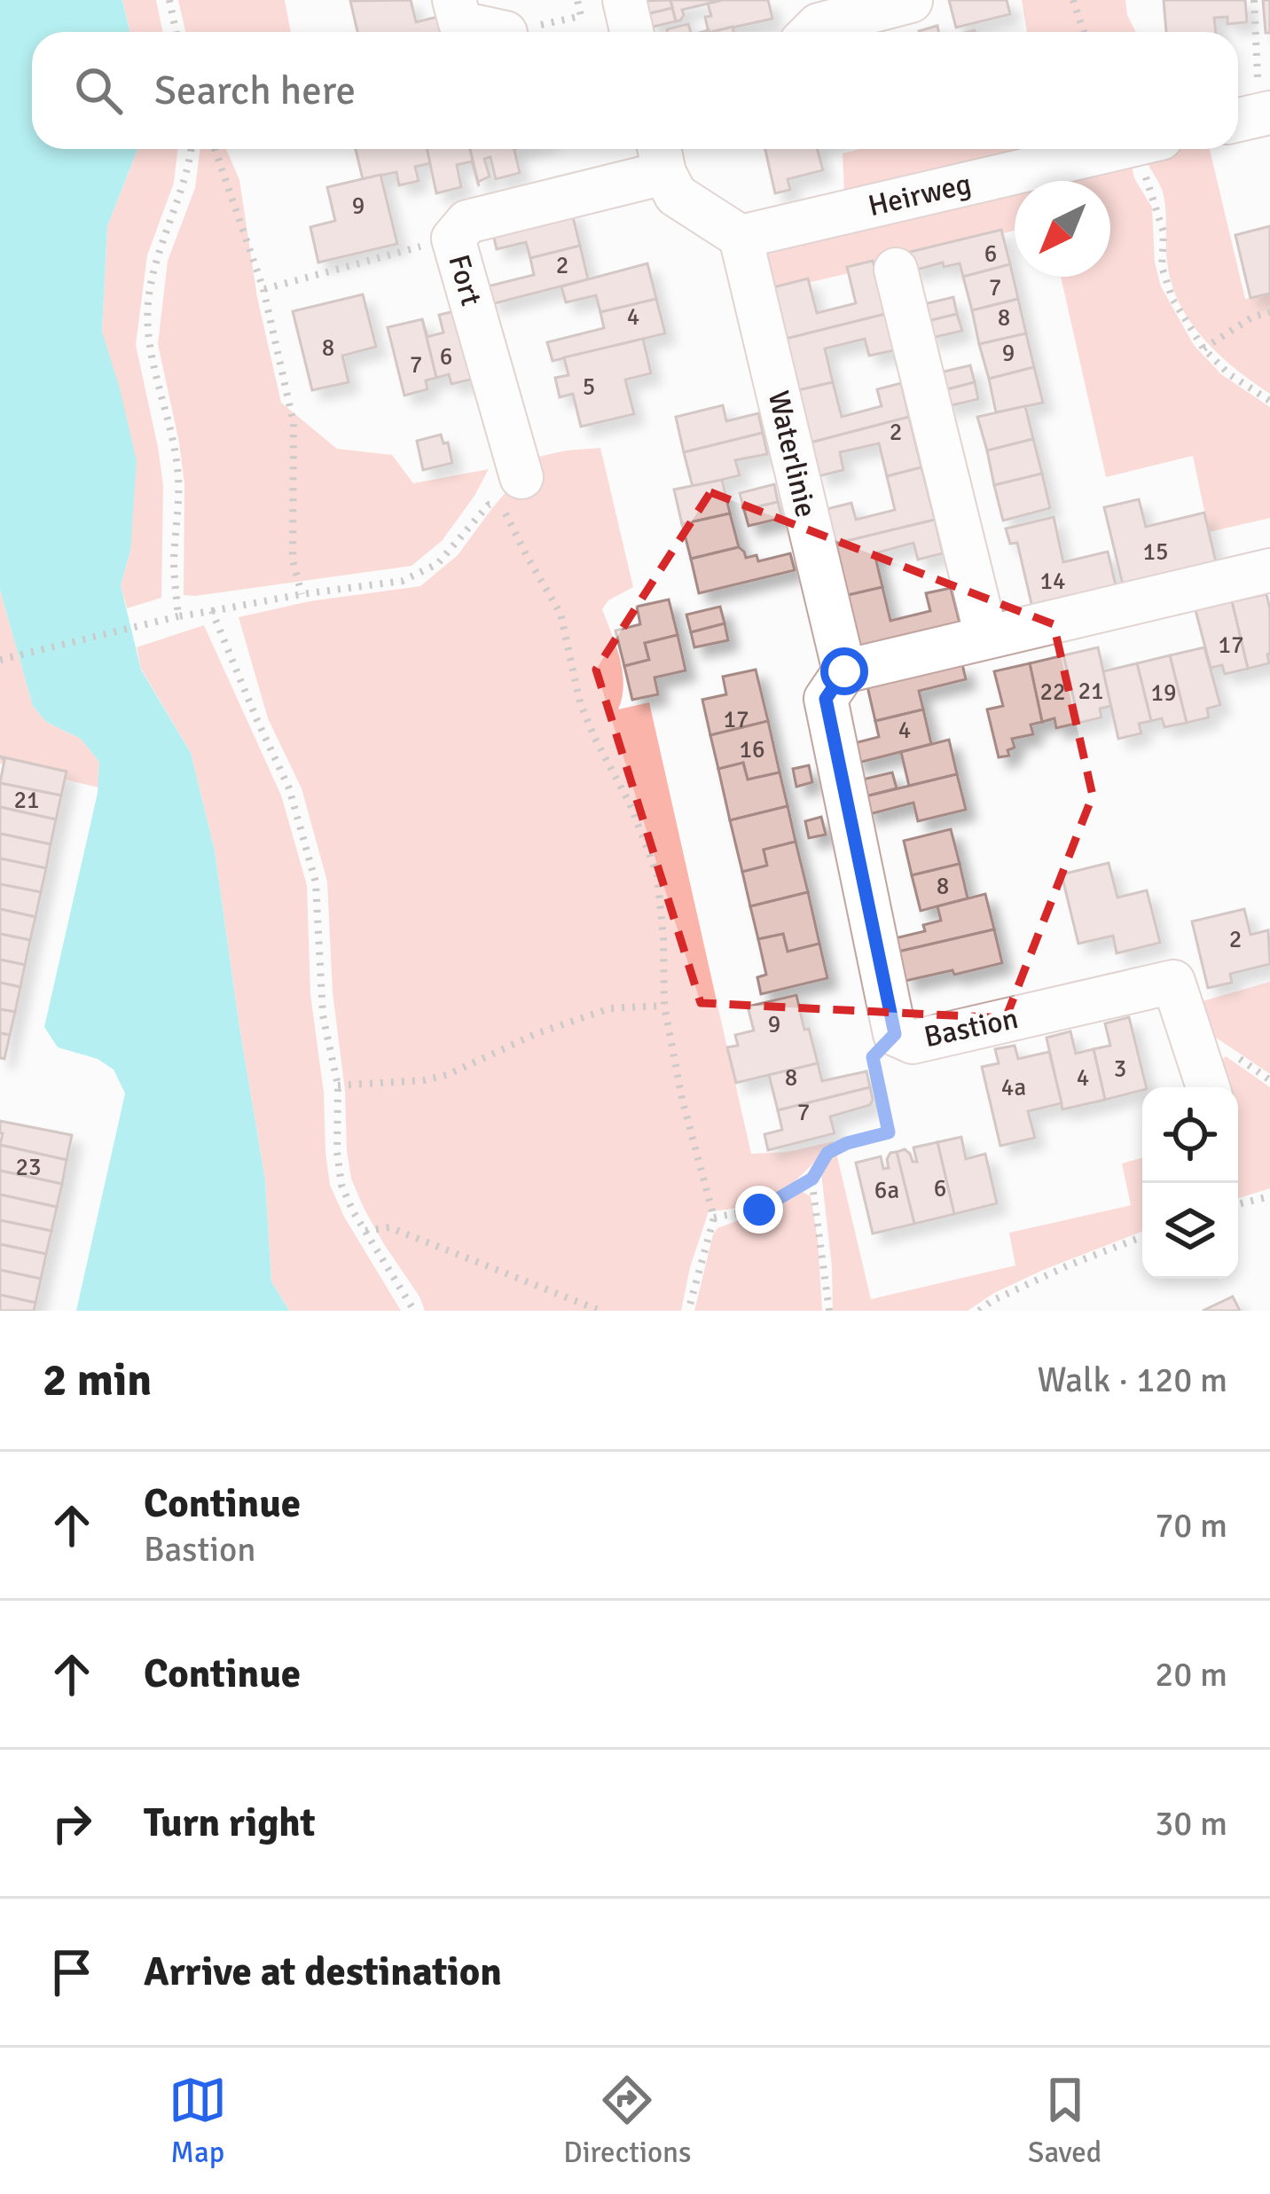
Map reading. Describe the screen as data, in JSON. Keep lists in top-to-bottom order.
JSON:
{
  "streets": {
    "street": [
      "Heirweg",
      "Fort",
      "Waterlinie",
      "Bastion"
    ]
  },
  "crossings": [
    ["Heirweg", "Waterlinie"],
    ["Waterlinie", "Bastion"]
  ],
  "house_numbers": [
    "9",
    "6",
    "2",
    "7",
    "4",
    "8",
    "8",
    "9",
    "6",
    "7",
    "5",
    "2",
    "15",
    "14",
    "17",
    "21",
    "22",
    "19",
    "17",
    "4",
    "16",
    "21",
    "8",
    "2",
    "9",
    "3",
    "8",
    "4",
    "4a",
    "7",
    "23",
    "6",
    "6a"
  ],
  "north": "bottom left",
  "page": {
    "search": "Search here",
    "heading": ["2 min", "Walk · 120 m"],
    "list": [
      ["Continue", "Bastion", "70 m"],
      ["Continue", "20 m"],
      ["Turn right", "30 m"],
      "Arrive at destination"
    ],
    "nav": ["Map", "Directions", "Saved"]
  }
}
